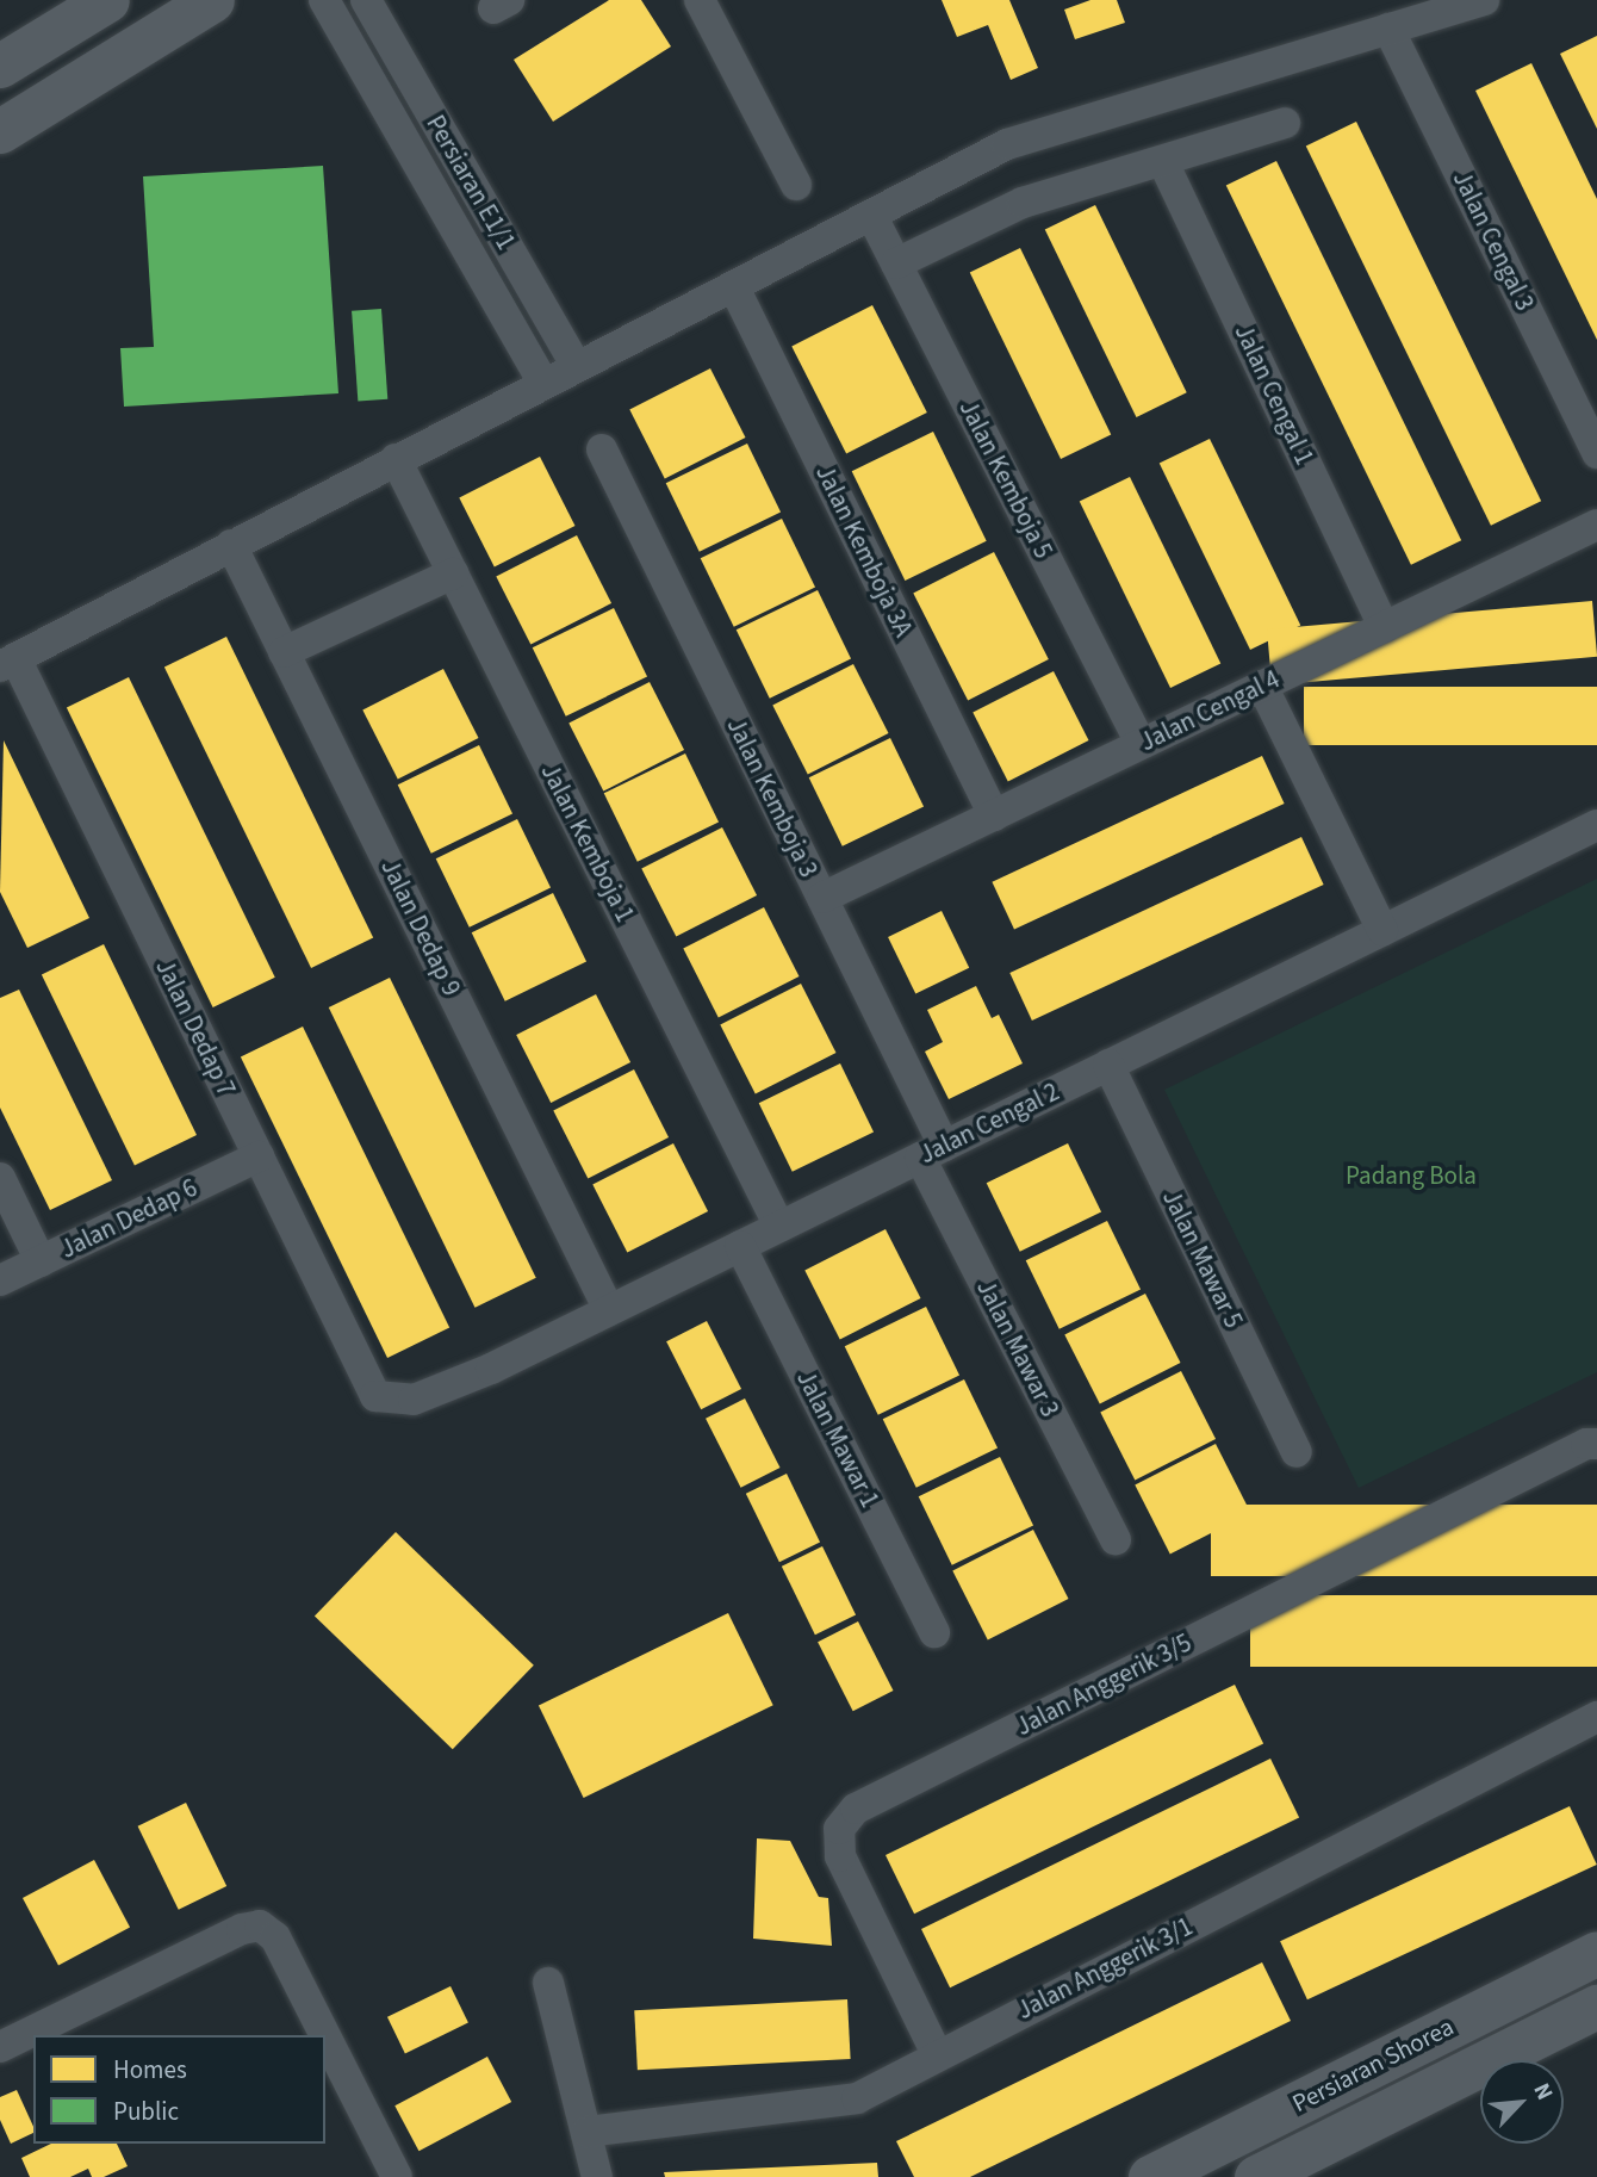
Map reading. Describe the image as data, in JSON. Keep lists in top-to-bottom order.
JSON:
{
  "streets": {
    "main road": ["Persiaran Shorea"],
    "street": [
      "Persiaran E1/1",
      "Jalan Cengal 3",
      "Jalan Cengal 1",
      "Jalan Kemboja 5",
      "Jalan Kemboja 3A",
      "Jalan Cengal 4",
      "Jalan Kemboja 3",
      "Jalan Kemboja 1",
      "Jalan Dedap 9",
      "Jalan Dedap 7",
      "Jalan Cengal 2",
      "Jalan Dedap 6",
      "Jalan Mawar 5",
      "Jalan Mawar 3",
      "Jalan Mawar 1",
      "Jalan Anggerik 3/5",
      "Jalan Anggerik 3/1"
    ]
  },
  "crossings": [
    ["Jalan Cengal 1", "Jalan Cengal 4"],
    ["Jalan Kemboja 5", "Jalan Cengal 4"],
    ["Jalan Kemboja 3A", "Jalan Cengal 4"],
    ["Jalan Cengal 4", "Jalan Kemboja 3"],
    ["Jalan Kemboja 3", "Jalan Cengal 2"],
    ["Jalan Kemboja 3", "Jalan Mawar 3"],
    ["Jalan Kemboja 1", "Jalan Cengal 2"],
    ["Jalan Dedap 9", "Jalan Cengal 2"],
    ["Jalan Dedap 7", "Jalan Cengal 2"],
    ["Jalan Dedap 7", "Jalan Dedap 6"],
    ["Jalan Cengal 2", "Jalan Mawar 5"],
    ["Jalan Cengal 2", "Jalan Mawar 3"],
    ["Jalan Cengal 2", "Jalan Mawar 1"],
    ["Jalan Anggerik 3/5", "Jalan Anggerik 3/1"]
  ],
  "parks": ["Padang Bola"],
  "legend": ["Homes", "Public"],
  "north": "top right"
}
